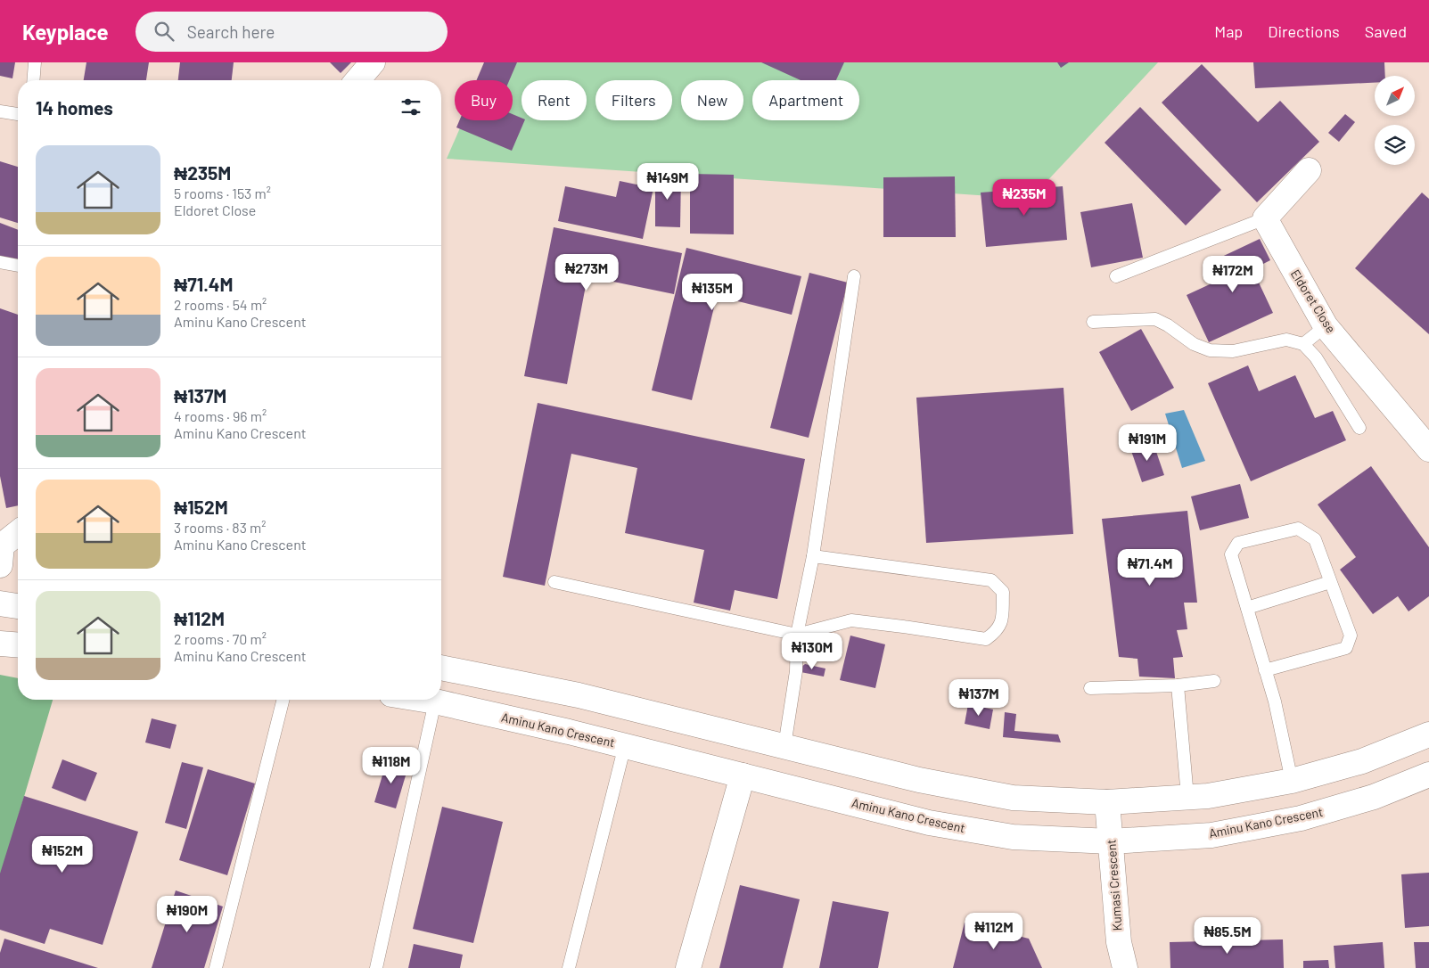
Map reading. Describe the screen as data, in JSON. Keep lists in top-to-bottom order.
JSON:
{
  "streets": {
    "street": ["Eldoret Close", "Aminu Kano Crescent", "Kumasi Crescent"]
  },
  "crossings": [
    ["Aminu Kano Crescent", "Kumasi Crescent"]
  ],
  "north": "top right",
  "page": {
    "header": "Keyplace",
    "search": "Search here",
    "nav": ["Map", "Directions", "Saved"],
    "chip": [
      "Buy",
      "Rent",
      "Filters",
      "New",
      "Apartment"
    ],
    "heading": "14 homes",
    "list": [
      {
        "name": "₦235M",
        "note": "5 rooms · 153 m² · Eldoret Close"
      },
      {
        "name": "₦71.4M",
        "note": "2 rooms · 54 m² · Aminu Kano Crescent"
      },
      {
        "name": "₦137M",
        "note": "4 rooms · 96 m² · Aminu Kano Crescent"
      },
      {
        "name": "₦152M",
        "note": "3 rooms · 83 m² · Aminu Kano Crescent"
      },
      {
        "name": "₦112M",
        "note": "2 rooms · 70 m² · Aminu Kano Crescent"
      }
    ],
    "price": [
      "₦149M",
      "₦235M",
      "₦273M",
      "₦172M",
      "₦135M",
      "₦191M",
      "₦71.4M",
      "₦130M",
      "₦137M",
      "₦118M",
      "₦152M",
      "₦190M",
      "₦112M",
      "₦85.5M"
    ]
  }
}
